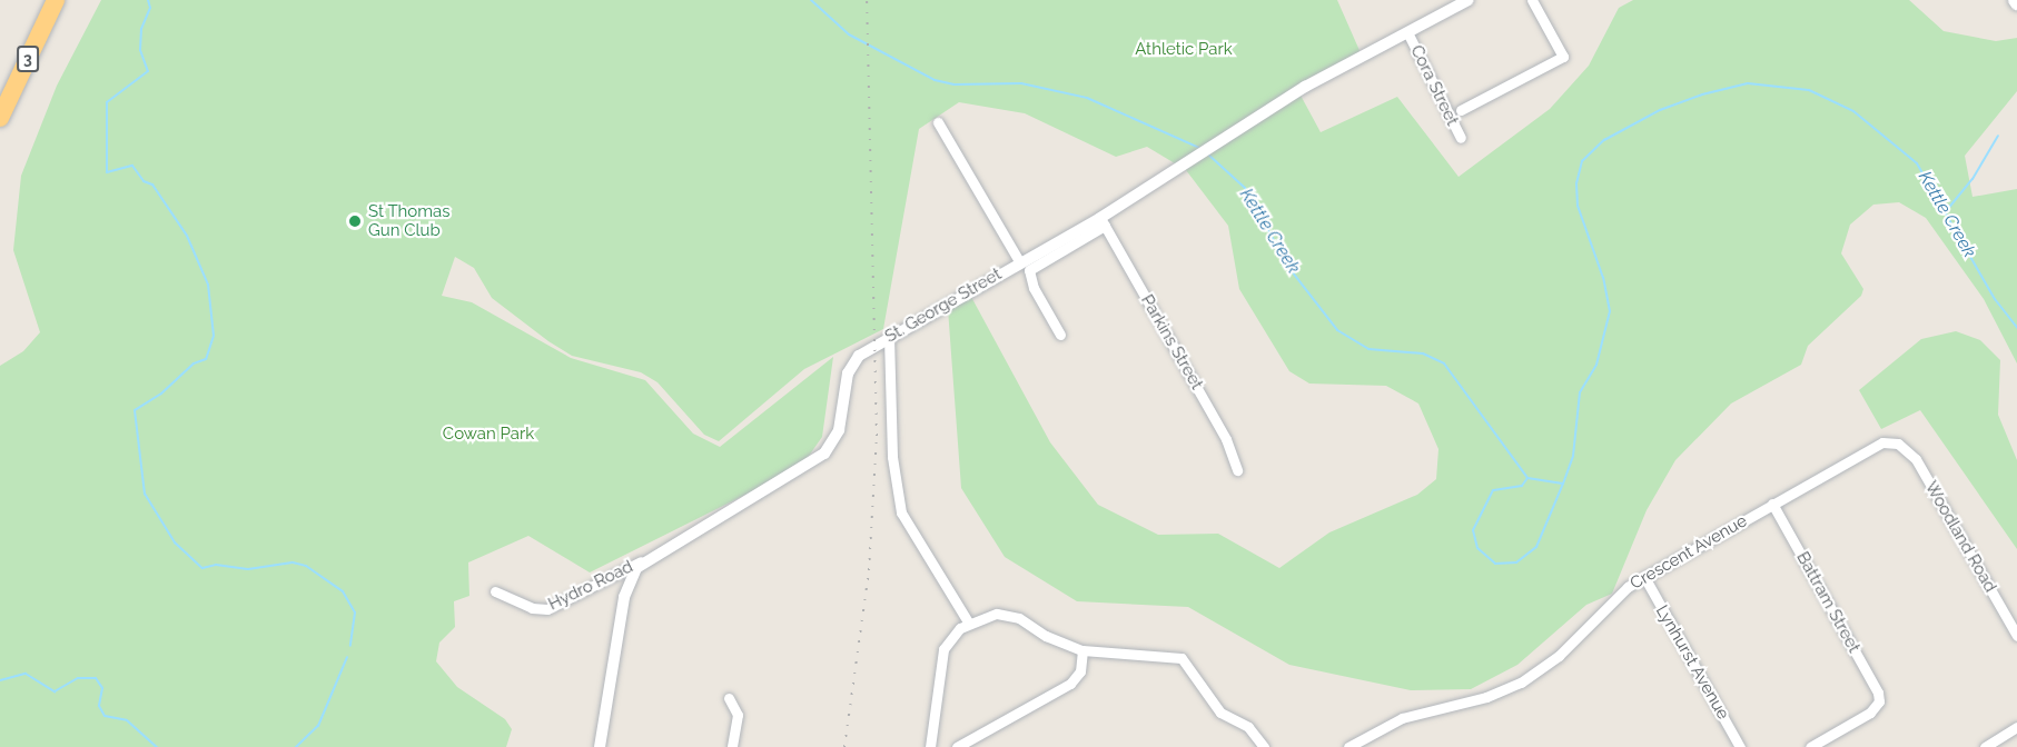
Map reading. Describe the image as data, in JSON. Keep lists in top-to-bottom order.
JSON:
{
  "streets": {
    "highway": ["3"],
    "street": [
      "Cora Street",
      "St. George Street",
      "Parkins Street",
      "Woodland Road",
      "Crescent Avenue",
      "Hydro Road",
      "Battram Street",
      "Lynhurst Avenue"
    ]
  },
  "crossings": [
    ["Cora Street", "St. George Street"],
    ["St. George Street", "Parkins Street"],
    ["St. George Street", "Hydro Road"],
    ["Woodland Road", "Crescent Avenue"],
    ["Crescent Avenue", "Battram Street"],
    ["Crescent Avenue", "Lynhurst Avenue"]
  ],
  "water": ["Kettle Creek"],
  "parks": ["Athletic Park", "Cowan Park"],
  "places": ["St Thomas Gun Club"]
}
